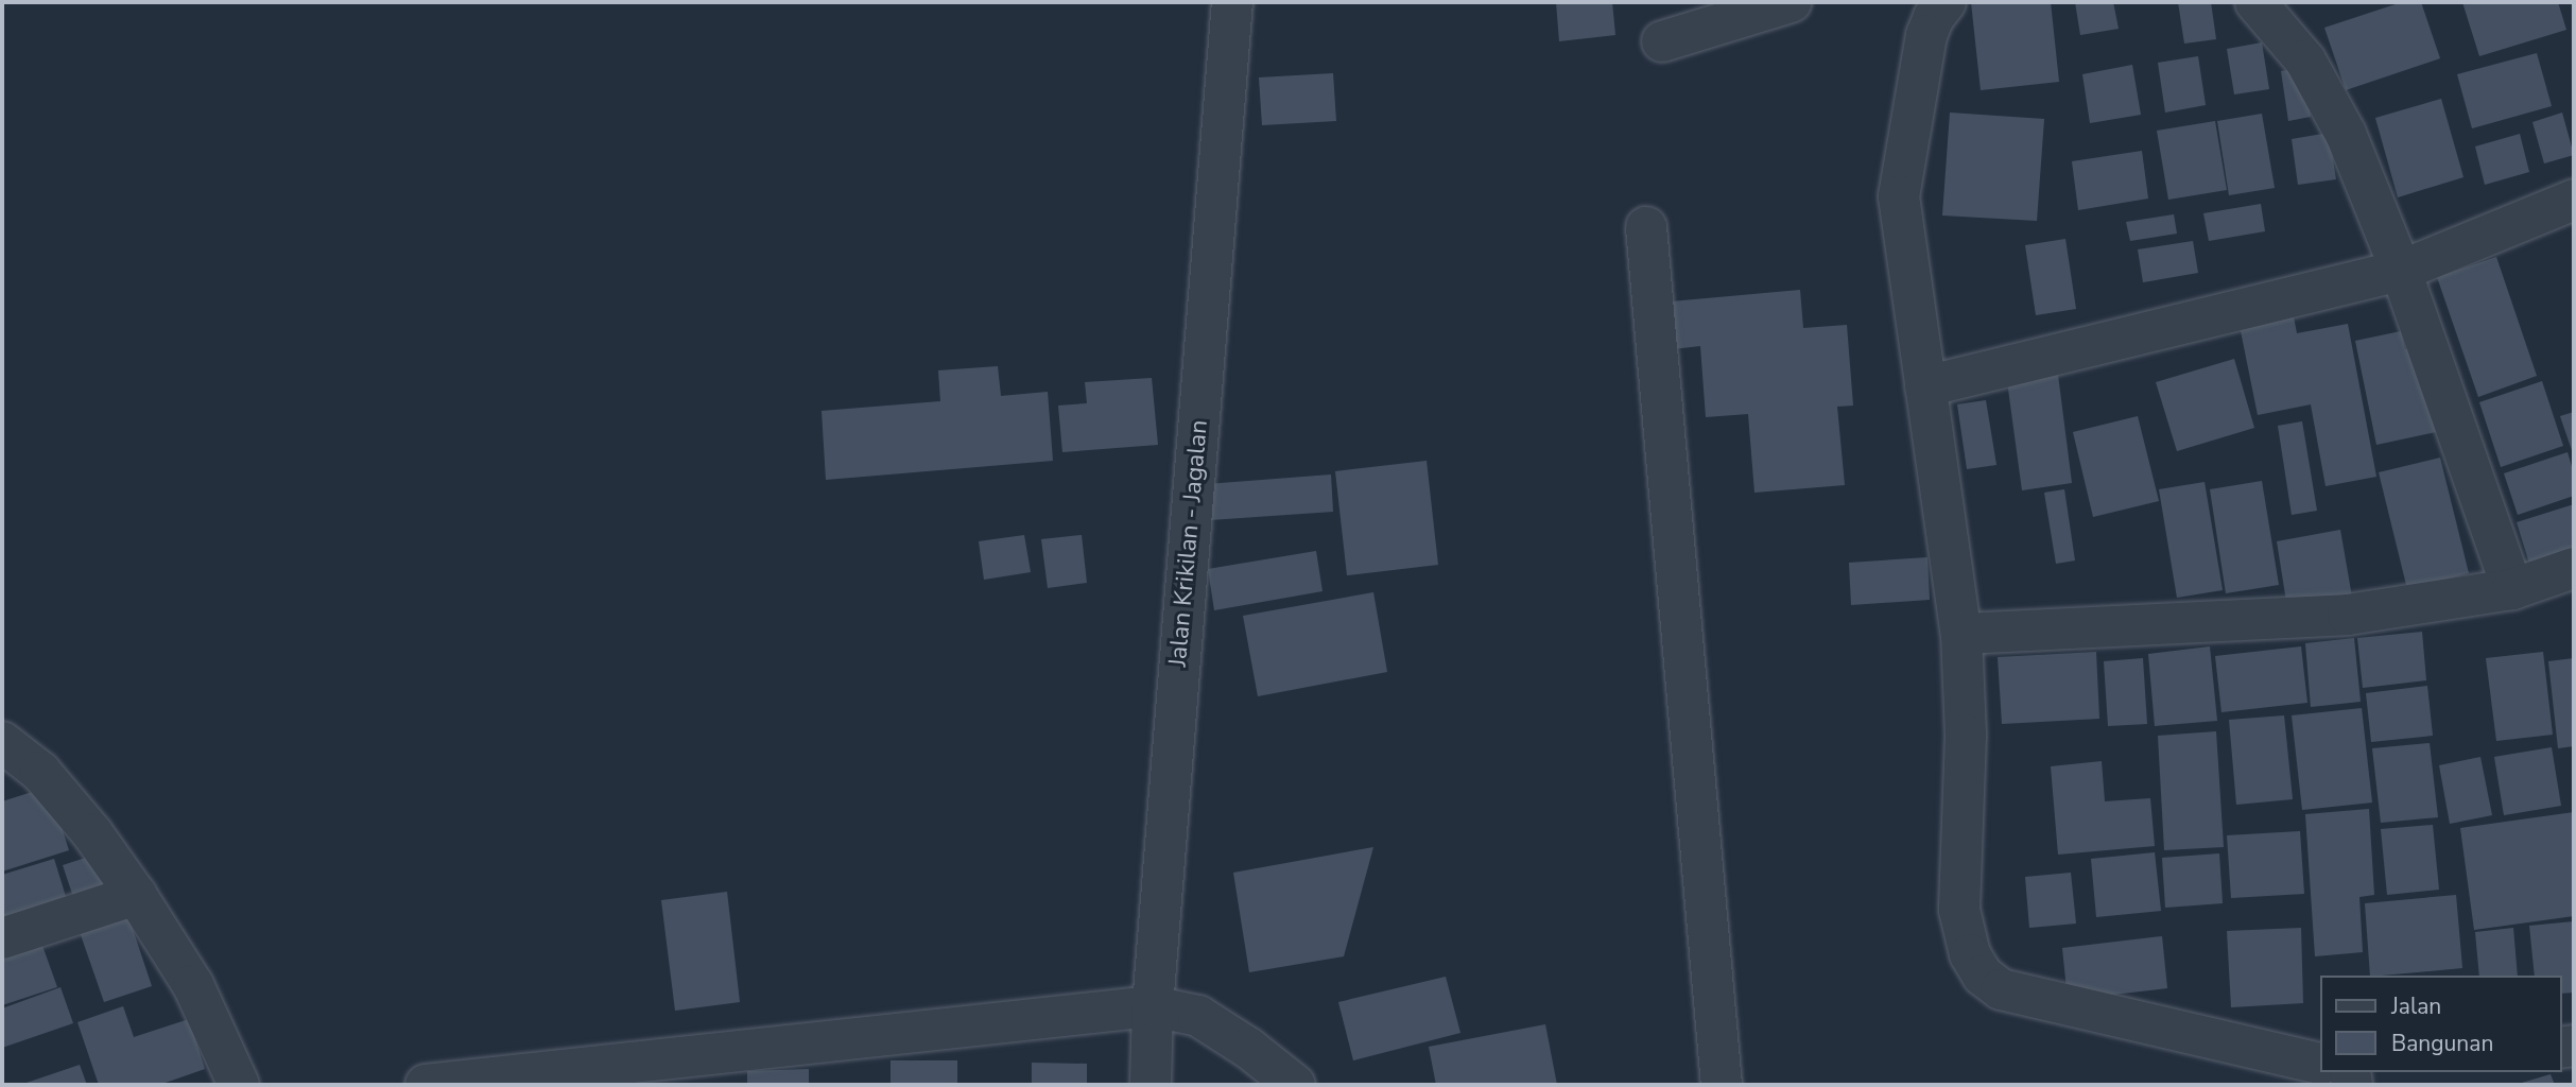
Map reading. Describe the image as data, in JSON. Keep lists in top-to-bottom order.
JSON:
{
  "streets": {
    "street": ["Jalan Krikilan - Jagalan"]
  },
  "legend": ["Jalan", "Bangunan"]
}
